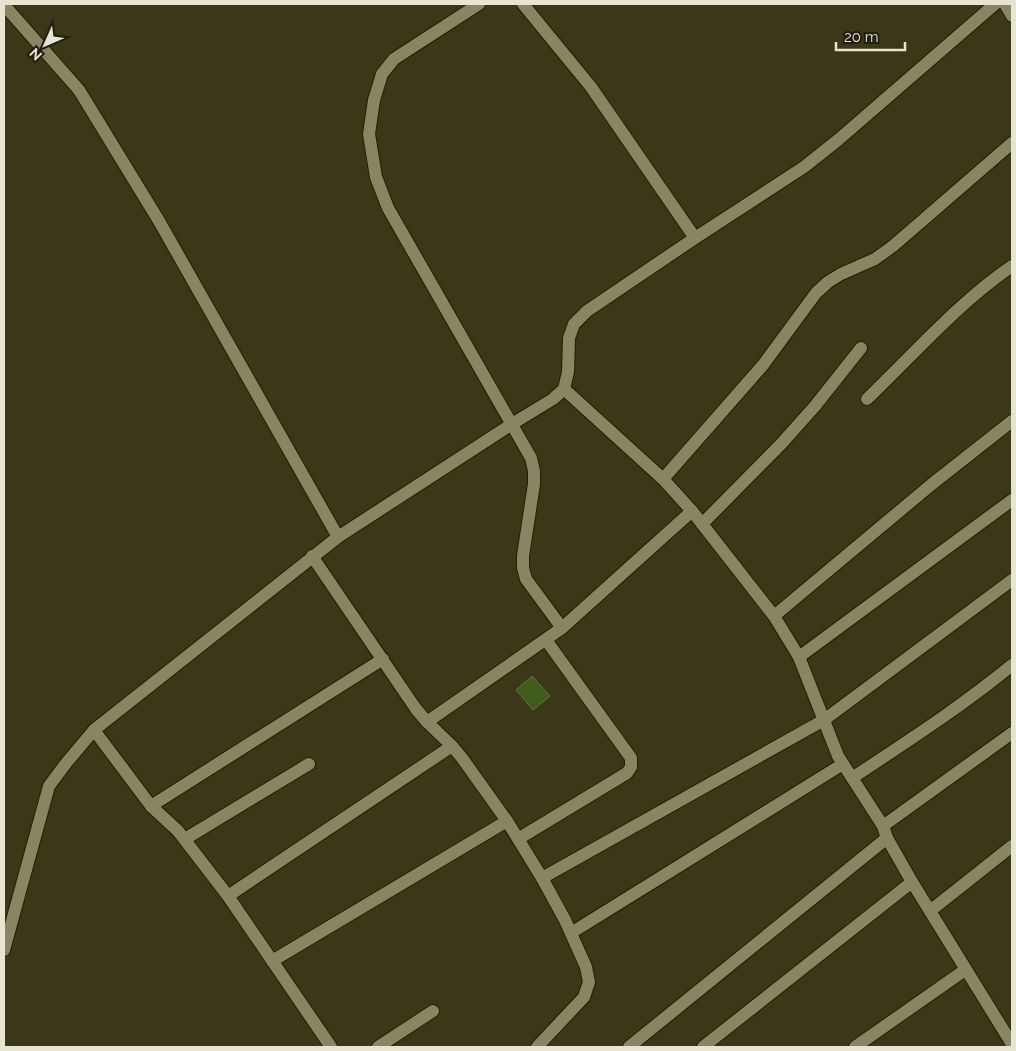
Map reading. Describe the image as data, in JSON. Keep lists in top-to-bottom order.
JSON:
{
  "scale_bar": "20 m",
  "north": "bottom left"
}
